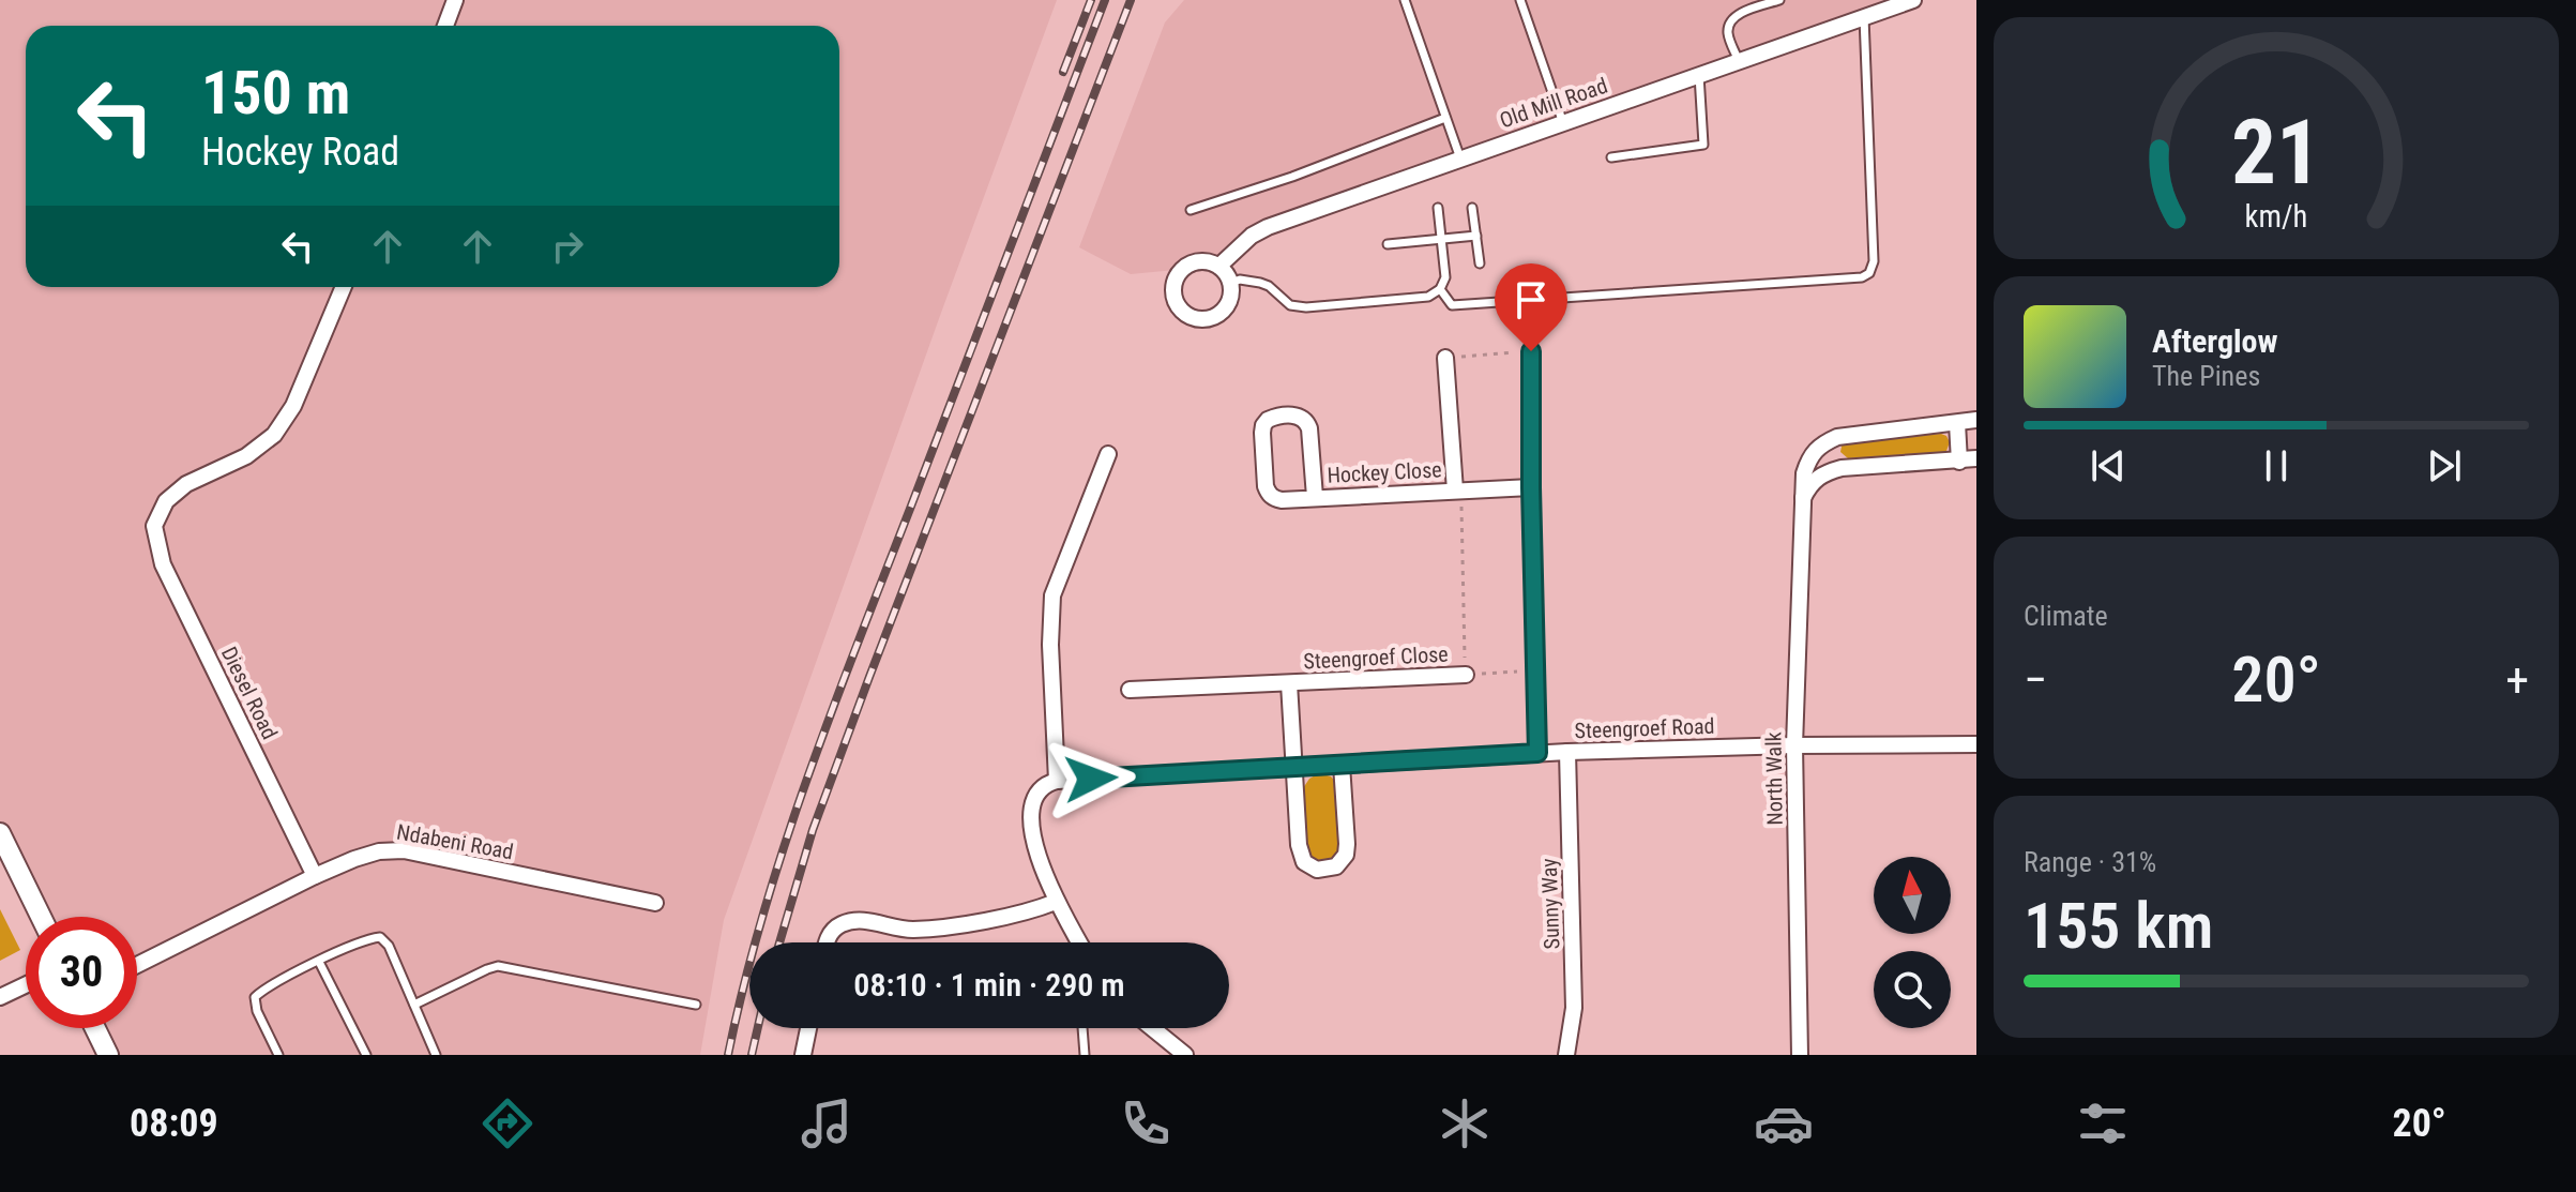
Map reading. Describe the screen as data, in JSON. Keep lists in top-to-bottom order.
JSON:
{
  "streets": {
    "street": [
      "Old Mill Road",
      "Hockey Close",
      "Steengroef Close",
      "Diesel Road",
      "Steengroef Road",
      "North Walk",
      "Ndabeni Road",
      "Sunny Way"
    ]
  },
  "crossings": [
    ["Steengroef Close", "Steengroef Road"],
    ["Diesel Road", "Ndabeni Road"],
    ["Steengroef Road", "North Walk"],
    ["Steengroef Road", "Sunny Way"]
  ],
  "north": "top",
  "page": {
    "turn": ["150 m", "Hockey Road"],
    "song": ["Afterglow", "The Pines"],
    "tile": [
      "Climate",
      ["Range · 31%", "155 km"]
    ],
    "heat": ["−", "20°", "+"],
    "limit": "30",
    "trip": "08:10 · 1 min · 290 m",
    "tabs": ["08:09", "20°"],
    "gauge": ["21", "km/h"]
  }
}
